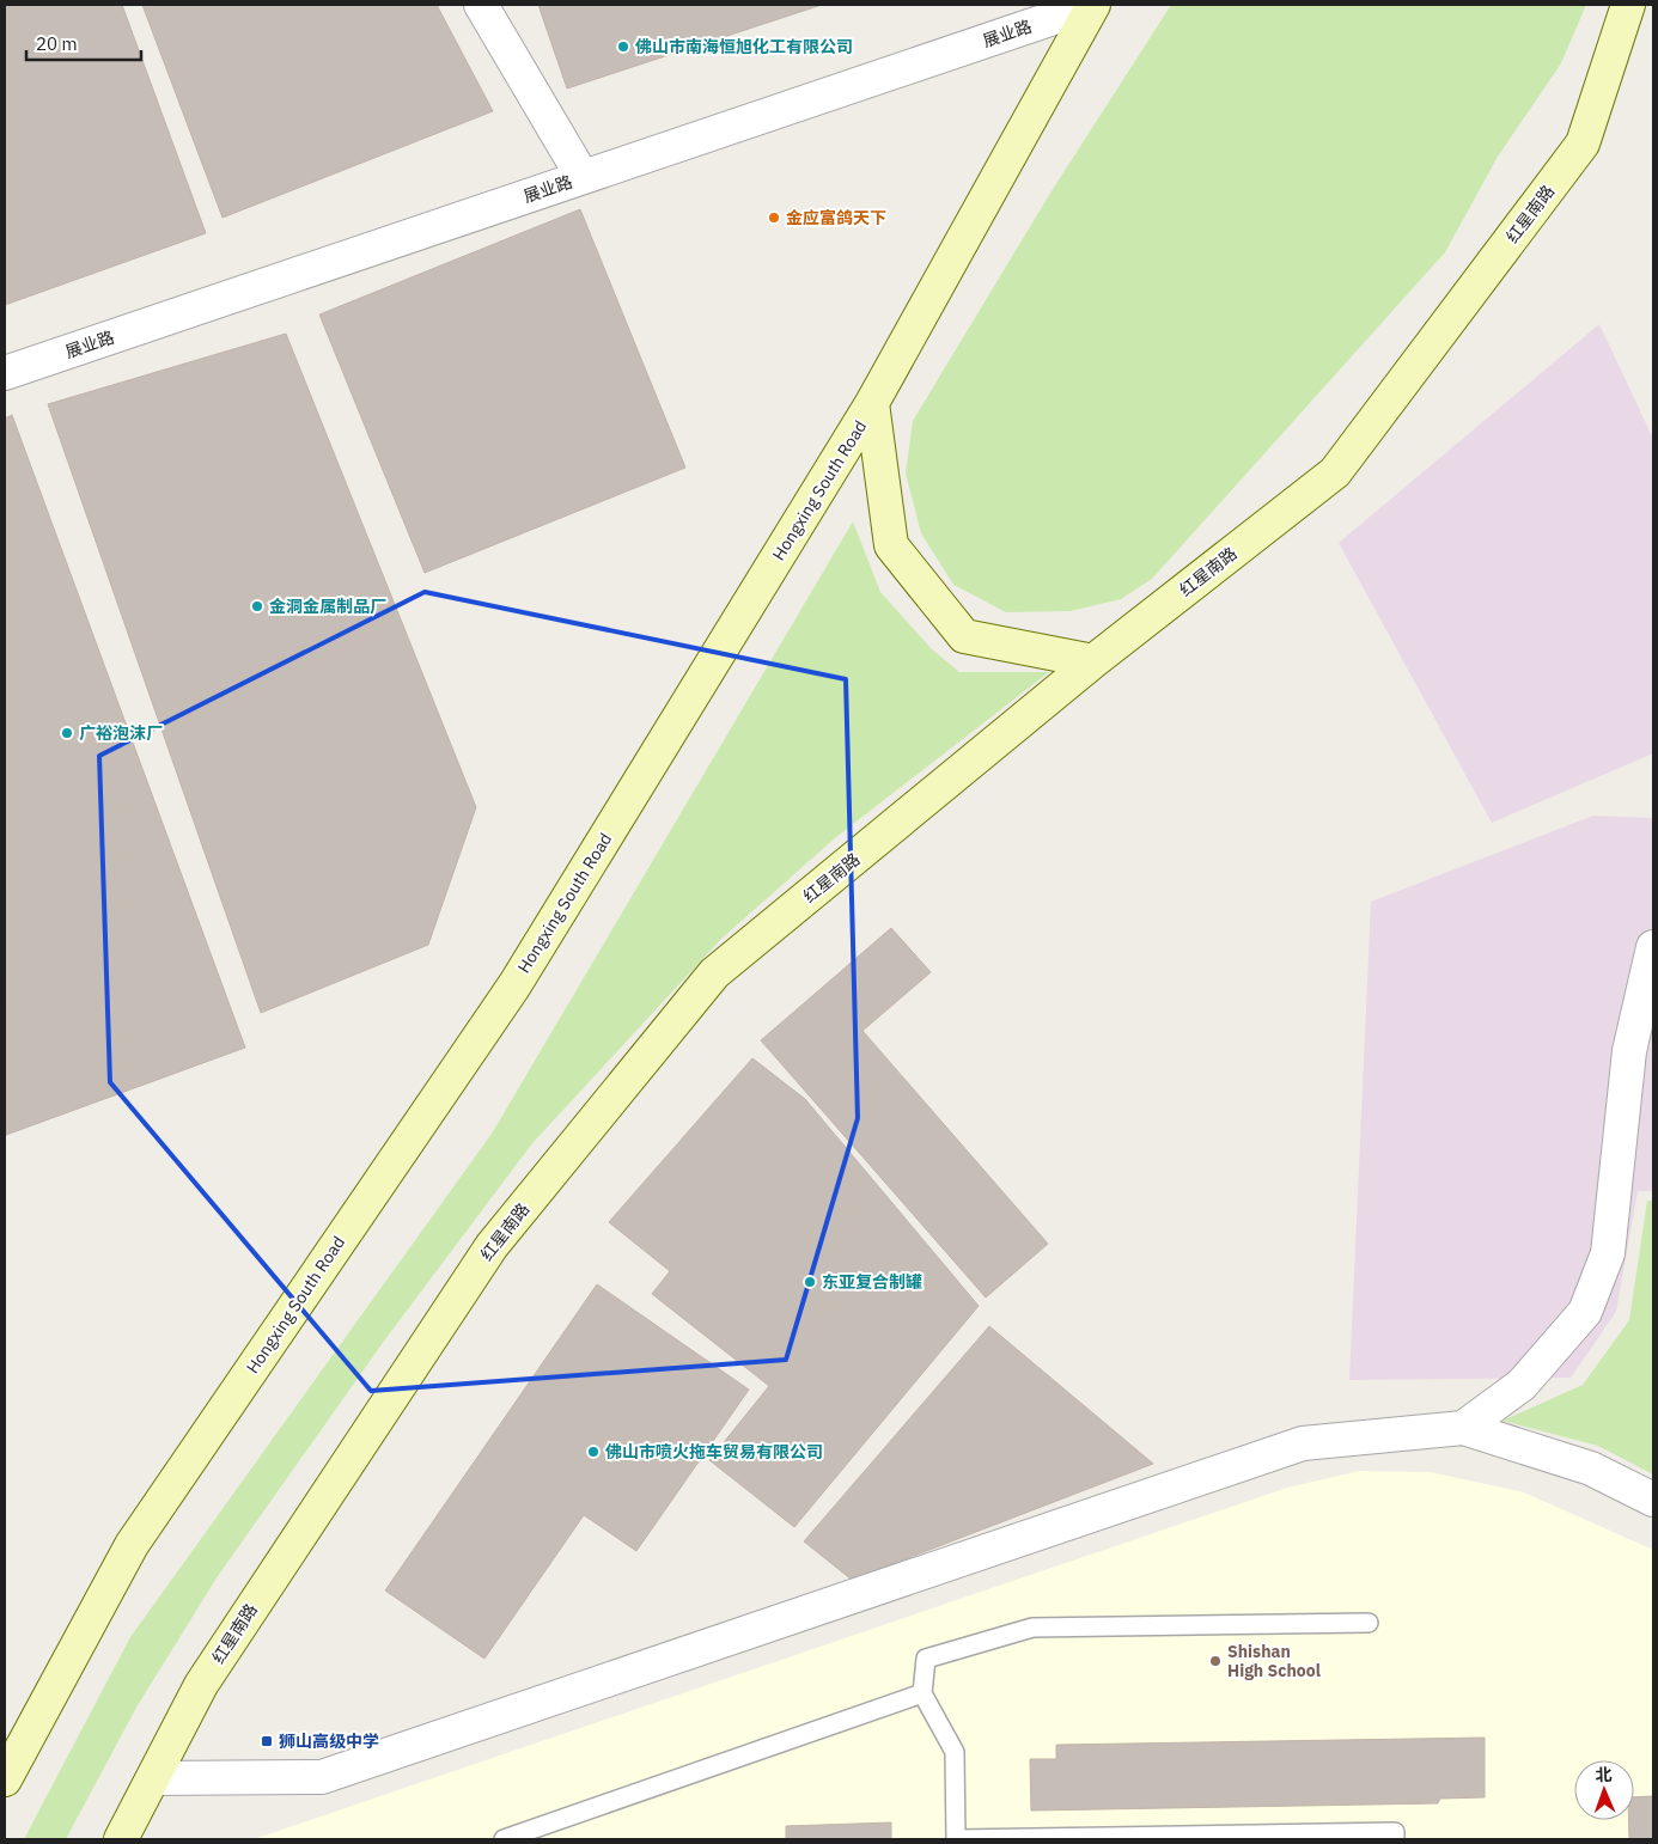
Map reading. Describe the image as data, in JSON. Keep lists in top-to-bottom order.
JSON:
{
  "streets": {
    "main road": ["红星南路", "Hongxing South Road"],
    "street": ["展业路"]
  },
  "crossings": [
    ["展业路", "Hongxing South Road"]
  ],
  "places": {
    "other": [
      "佛山市南海恒旭化工有限公司",
      "金应富鸽天下",
      "金洞金属制品厂",
      "广裕泡沫厂",
      "东亚复合制罐",
      "佛山市喷火拖车贸易有限公司",
      "Shishan High School"
    ],
    "transit": ["狮山高级中学"]
  },
  "scale_bar": "20 m",
  "north": "top"
}
